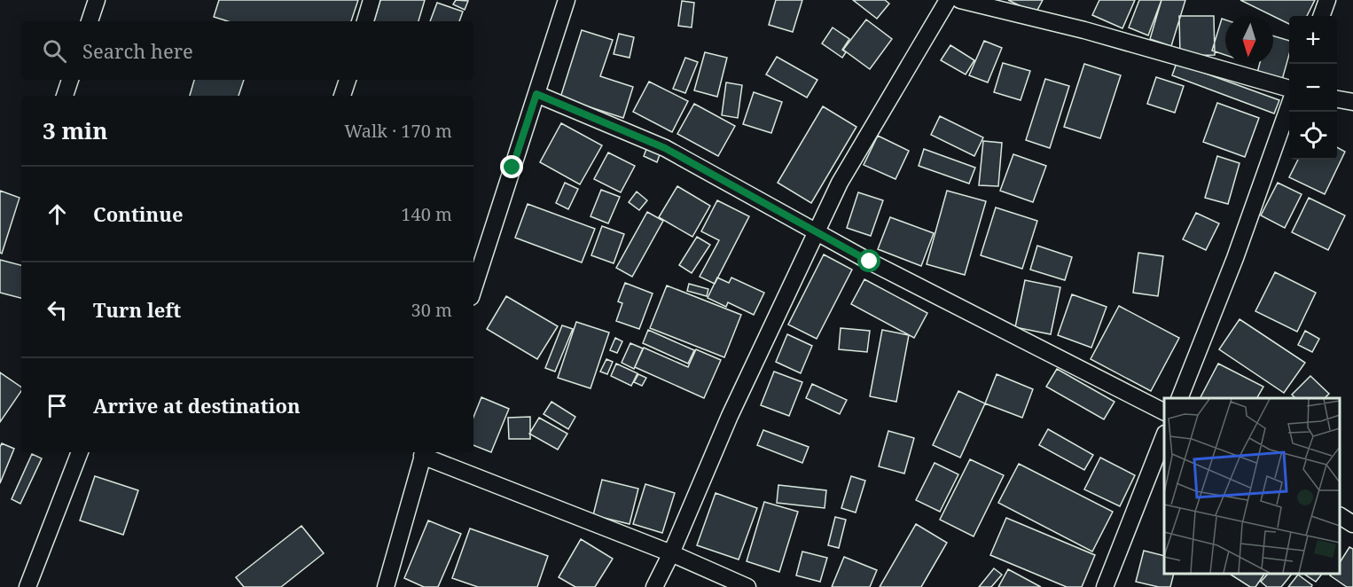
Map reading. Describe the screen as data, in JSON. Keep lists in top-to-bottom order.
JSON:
{
  "north": "bottom",
  "page": {
    "map_buttons": ["+", "−"],
    "search": "Search here",
    "heading": ["3 min", "Walk · 170 m"],
    "list": [
      ["Continue", "140 m"],
      ["Turn left", "30 m"],
      "Arrive at destination"
    ]
  }
}
